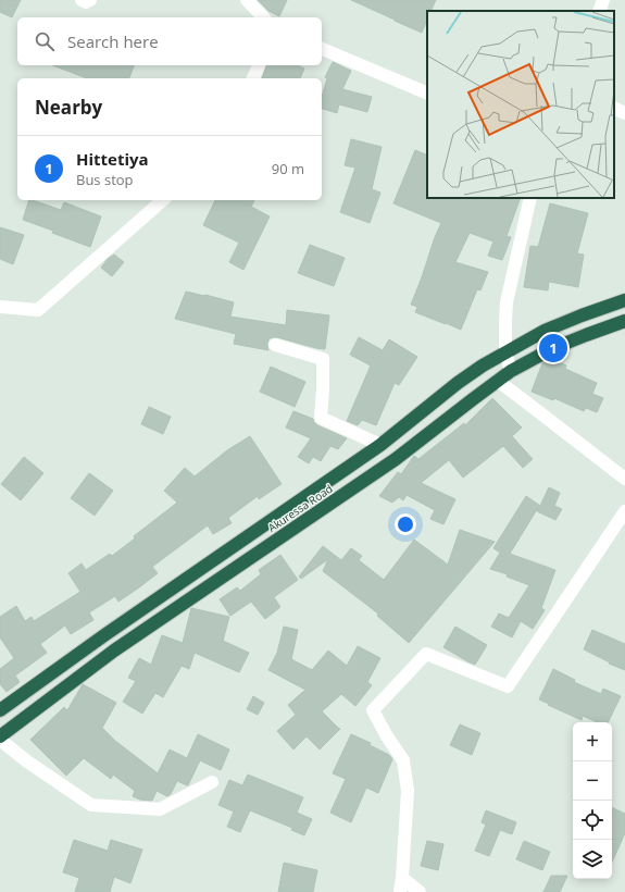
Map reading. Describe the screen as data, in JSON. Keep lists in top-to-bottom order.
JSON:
{
  "streets": {
    "highway": ["Akuressa Road"]
  },
  "page": {
    "search": "Search here",
    "heading": "Nearby",
    "list": [
      {
        "mark": "1",
        "name": "Hittetiya",
        "note": "Bus stop",
        "value": "90 m"
      }
    ],
    "pins": "1",
    "map_buttons": ["+", "−"]
  }
}
